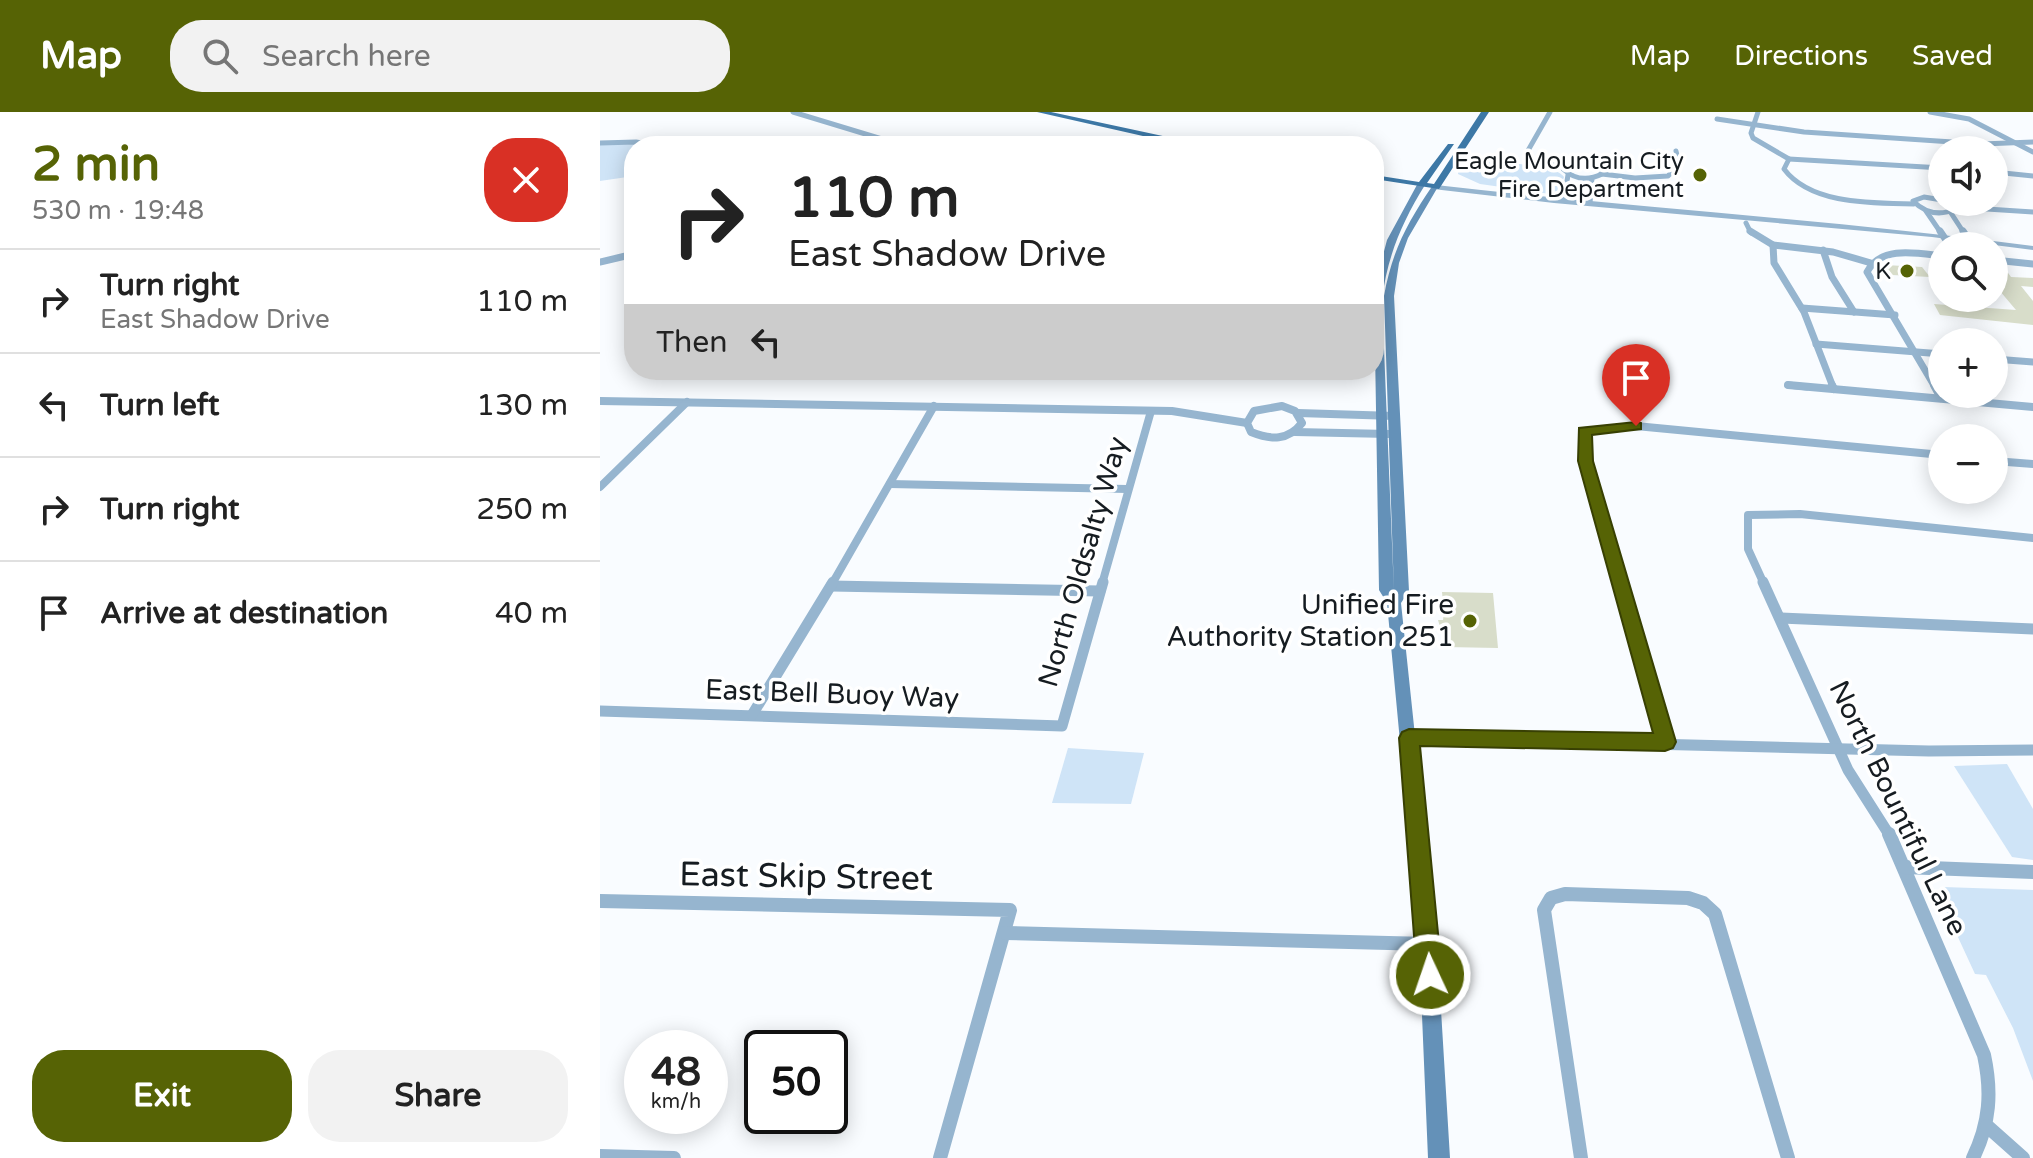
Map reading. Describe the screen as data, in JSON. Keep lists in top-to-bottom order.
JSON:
{
  "streets": {
    "street": [
      "North Oldsalty Way",
      "East Bell Buoy Way",
      "North Bountiful Lane",
      "East Skip Street"
    ]
  },
  "crossings": [
    ["North Oldsalty Way", "East Bell Buoy Way"]
  ],
  "places": ["Eagle Mountain City Fire Department", "K", "Unified Fire Authority Station 251"],
  "page": {
    "header": "Map",
    "search": "Search here",
    "nav": ["Map", "Directions", "Saved"],
    "heading": ["2 min", "530 m · 19:48"],
    "map_buttons": ["+", "−"],
    "turn": ["110 m", "East Shadow Drive"],
    "list": [
      {
        "name": "Turn right",
        "note": "East Shadow Drive",
        "value": "110 m"
      },
      {
        "name": "Turn left",
        "value": "130 m"
      },
      {
        "name": "Turn right",
        "value": "250 m"
      },
      {
        "name": "Arrive at destination",
        "value": "40 m"
      }
    ],
    "then": "Then",
    "speed": "48 km/h",
    "limit": "50",
    "buttons": ["Exit", "Share"]
  }
}
